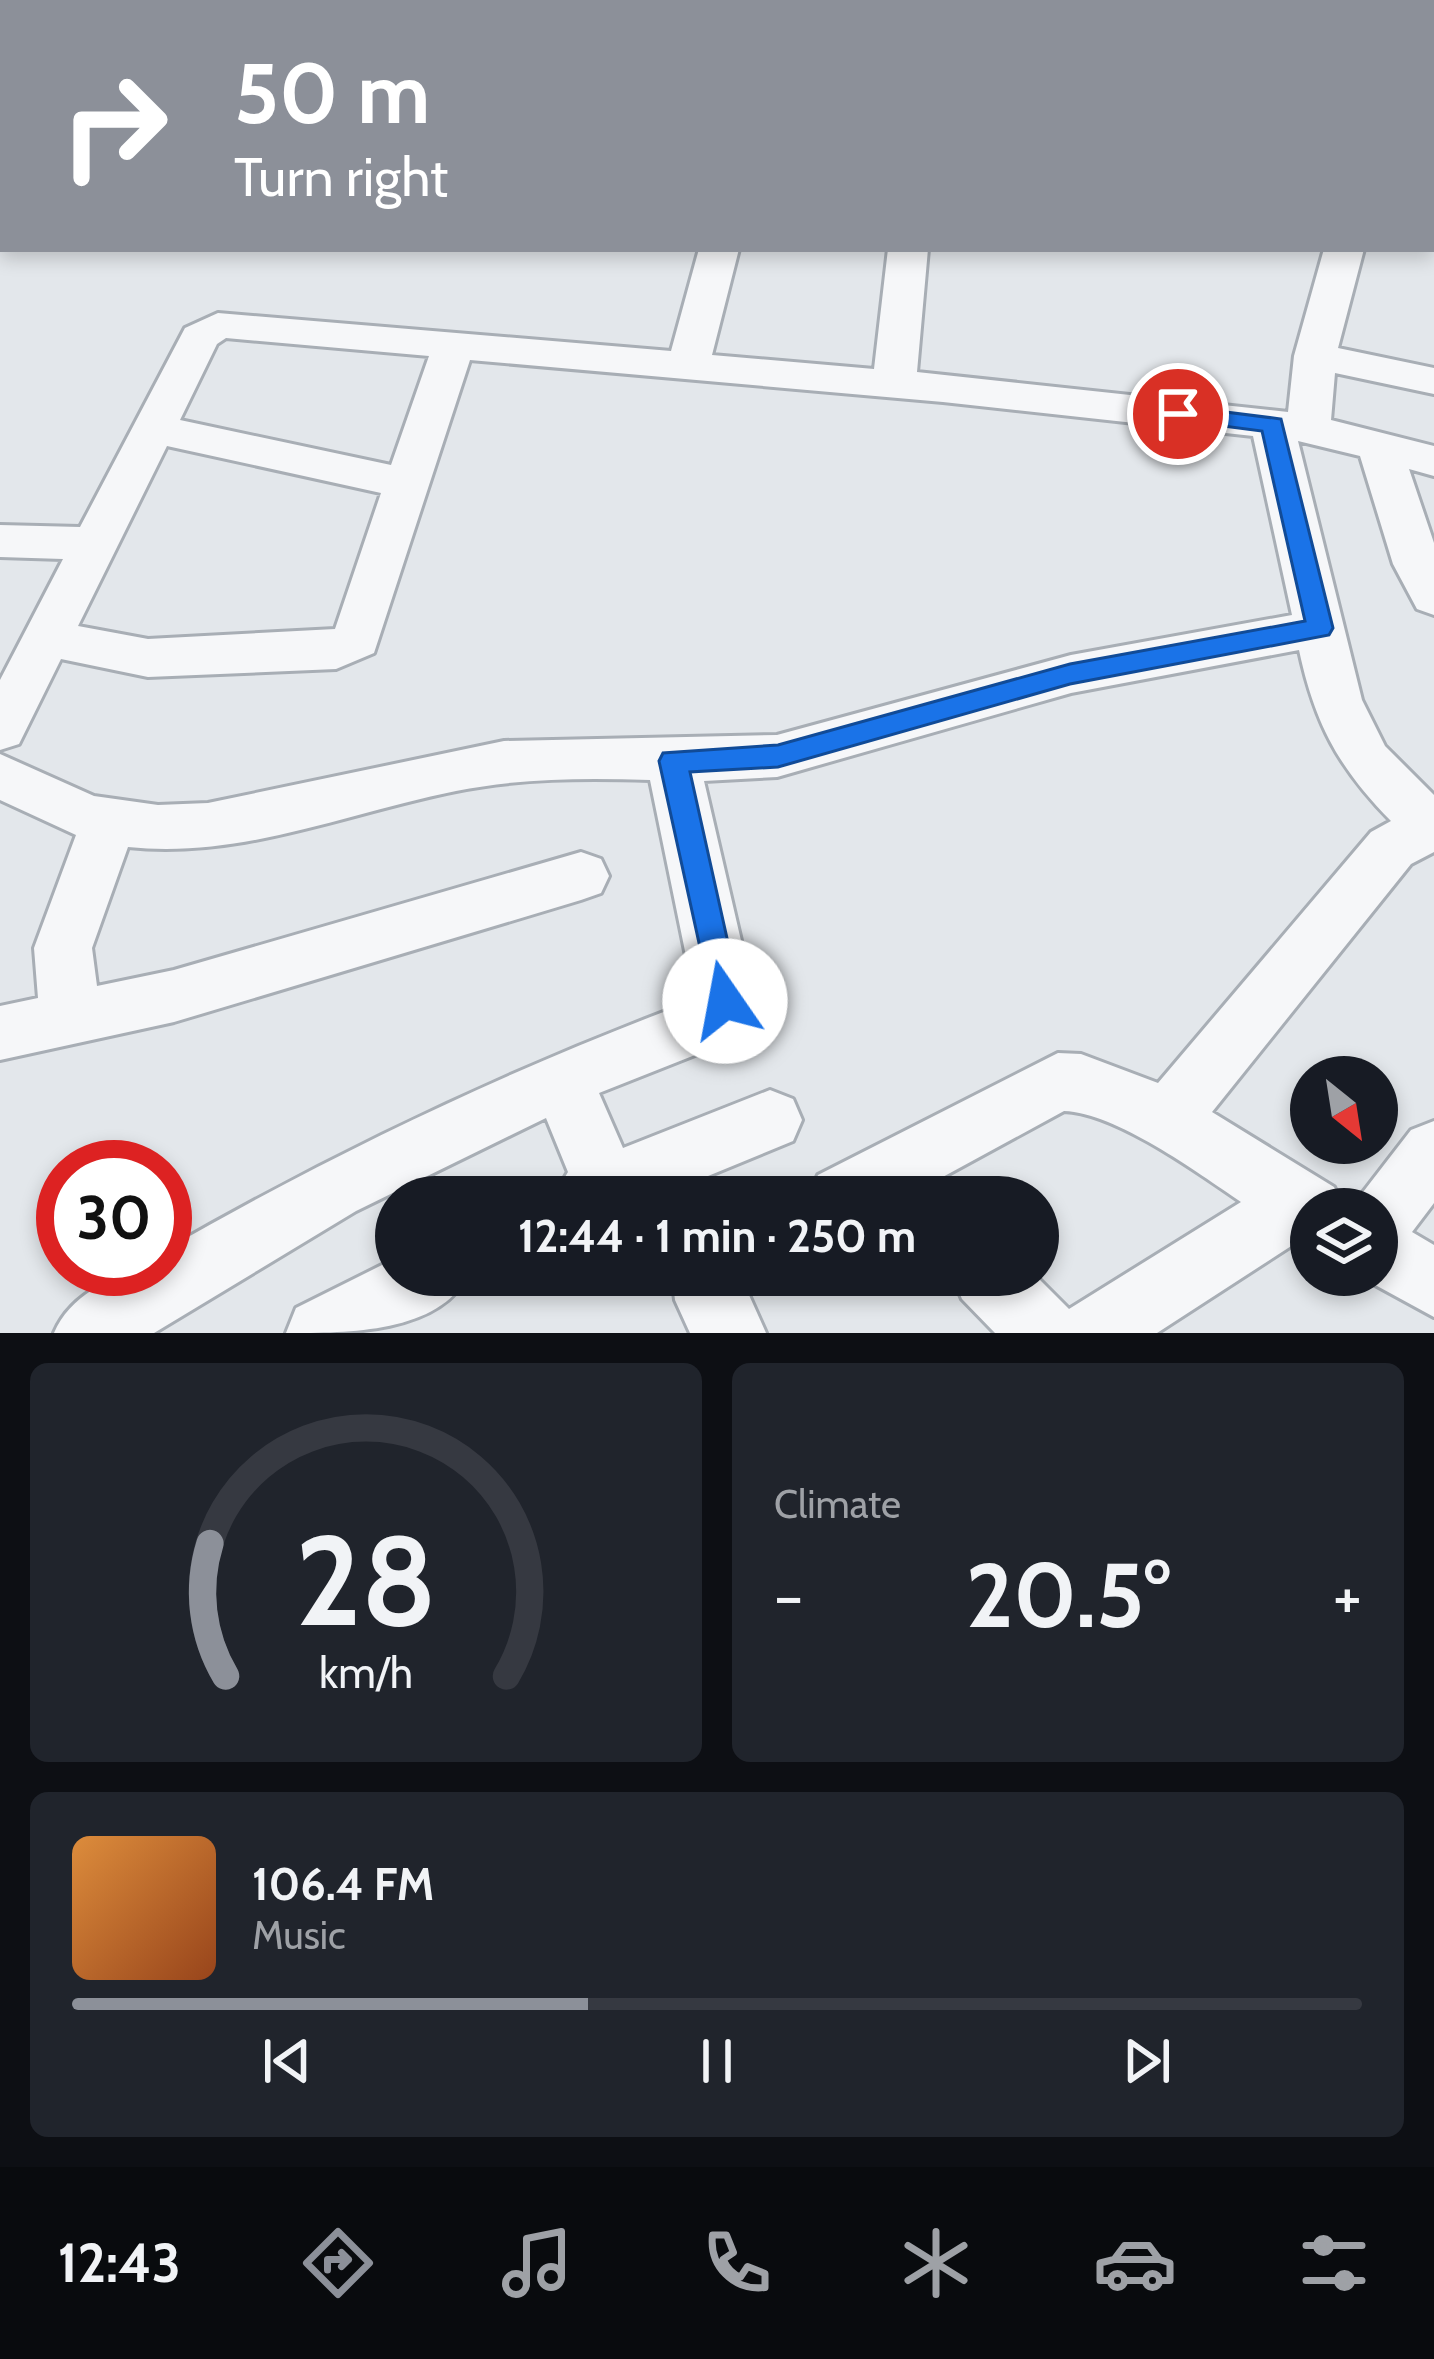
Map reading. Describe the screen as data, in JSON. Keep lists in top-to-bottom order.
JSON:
{
  "north": "bottom right",
  "page": {
    "turn": ["50 m", "Turn right"],
    "limit": "30",
    "trip": "12:44 · 1 min · 250 m",
    "tile": "Climate",
    "heat": ["−", "20.5°", "+"],
    "song": ["106.4 FM", "Music"],
    "tabs": "12:43",
    "gauge": ["28", "km/h"]
  }
}
